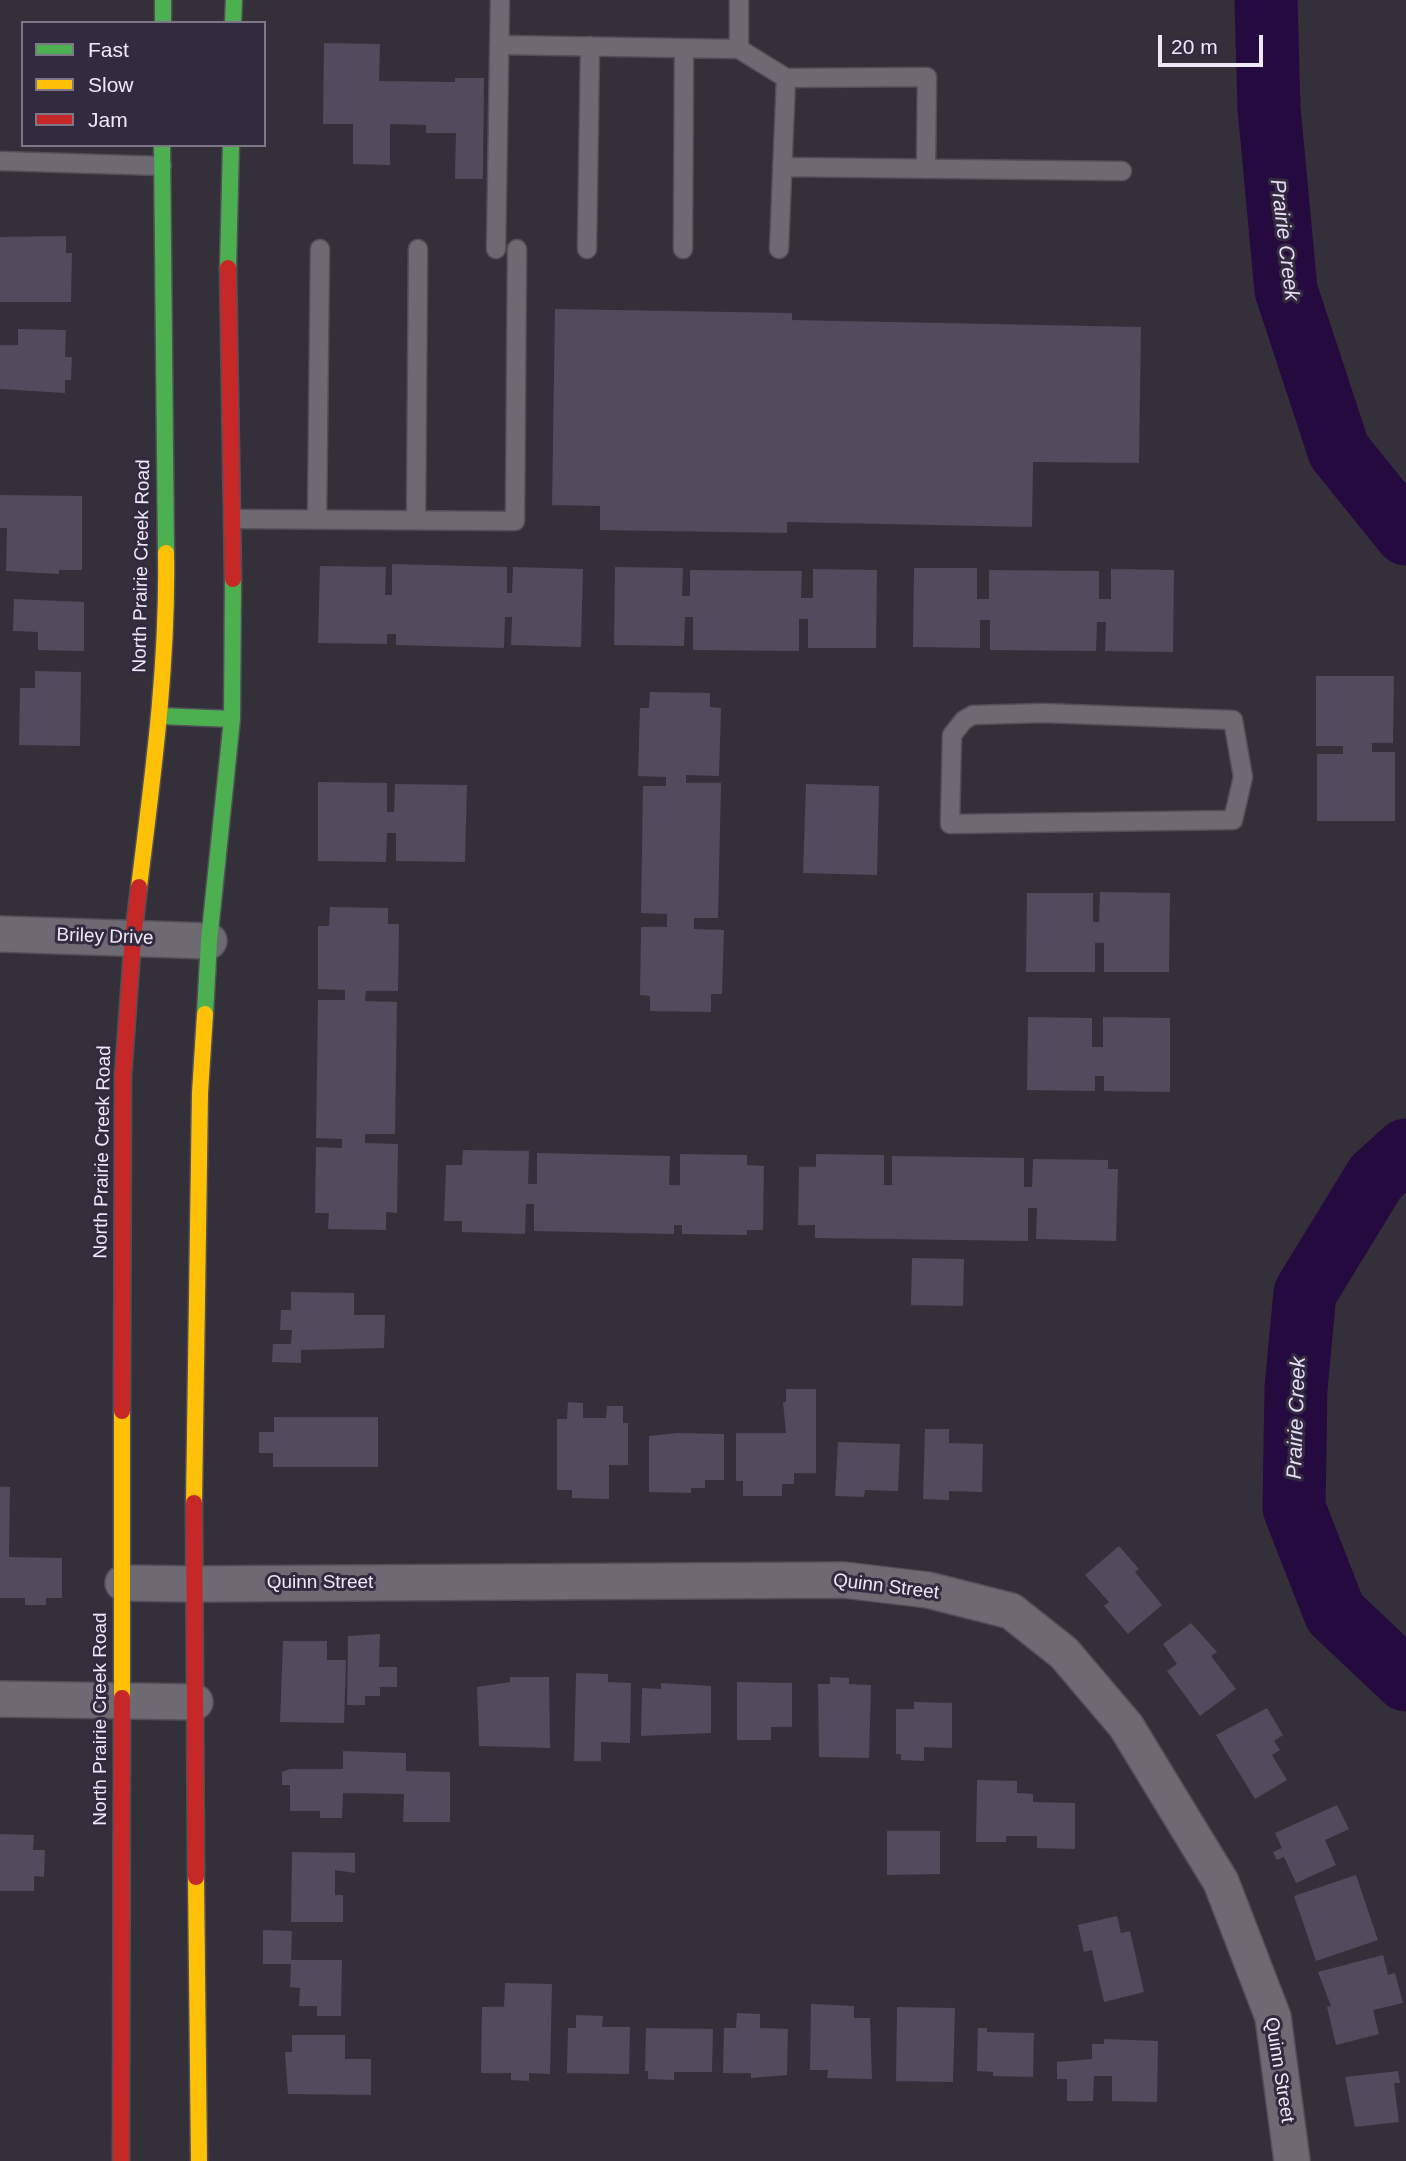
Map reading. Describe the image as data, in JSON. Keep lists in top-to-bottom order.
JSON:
{
  "streets": {
    "main road": ["North Prairie Creek Road"],
    "street": ["Briley Drive", "Quinn Street"]
  },
  "crossings": [
    ["North Prairie Creek Road", "Briley Drive"],
    ["North Prairie Creek Road", "Quinn Street"]
  ],
  "water": ["Prairie Creek"],
  "legend": ["Fast", "Slow", "Jam"],
  "scale_bar": "20 m"
}
